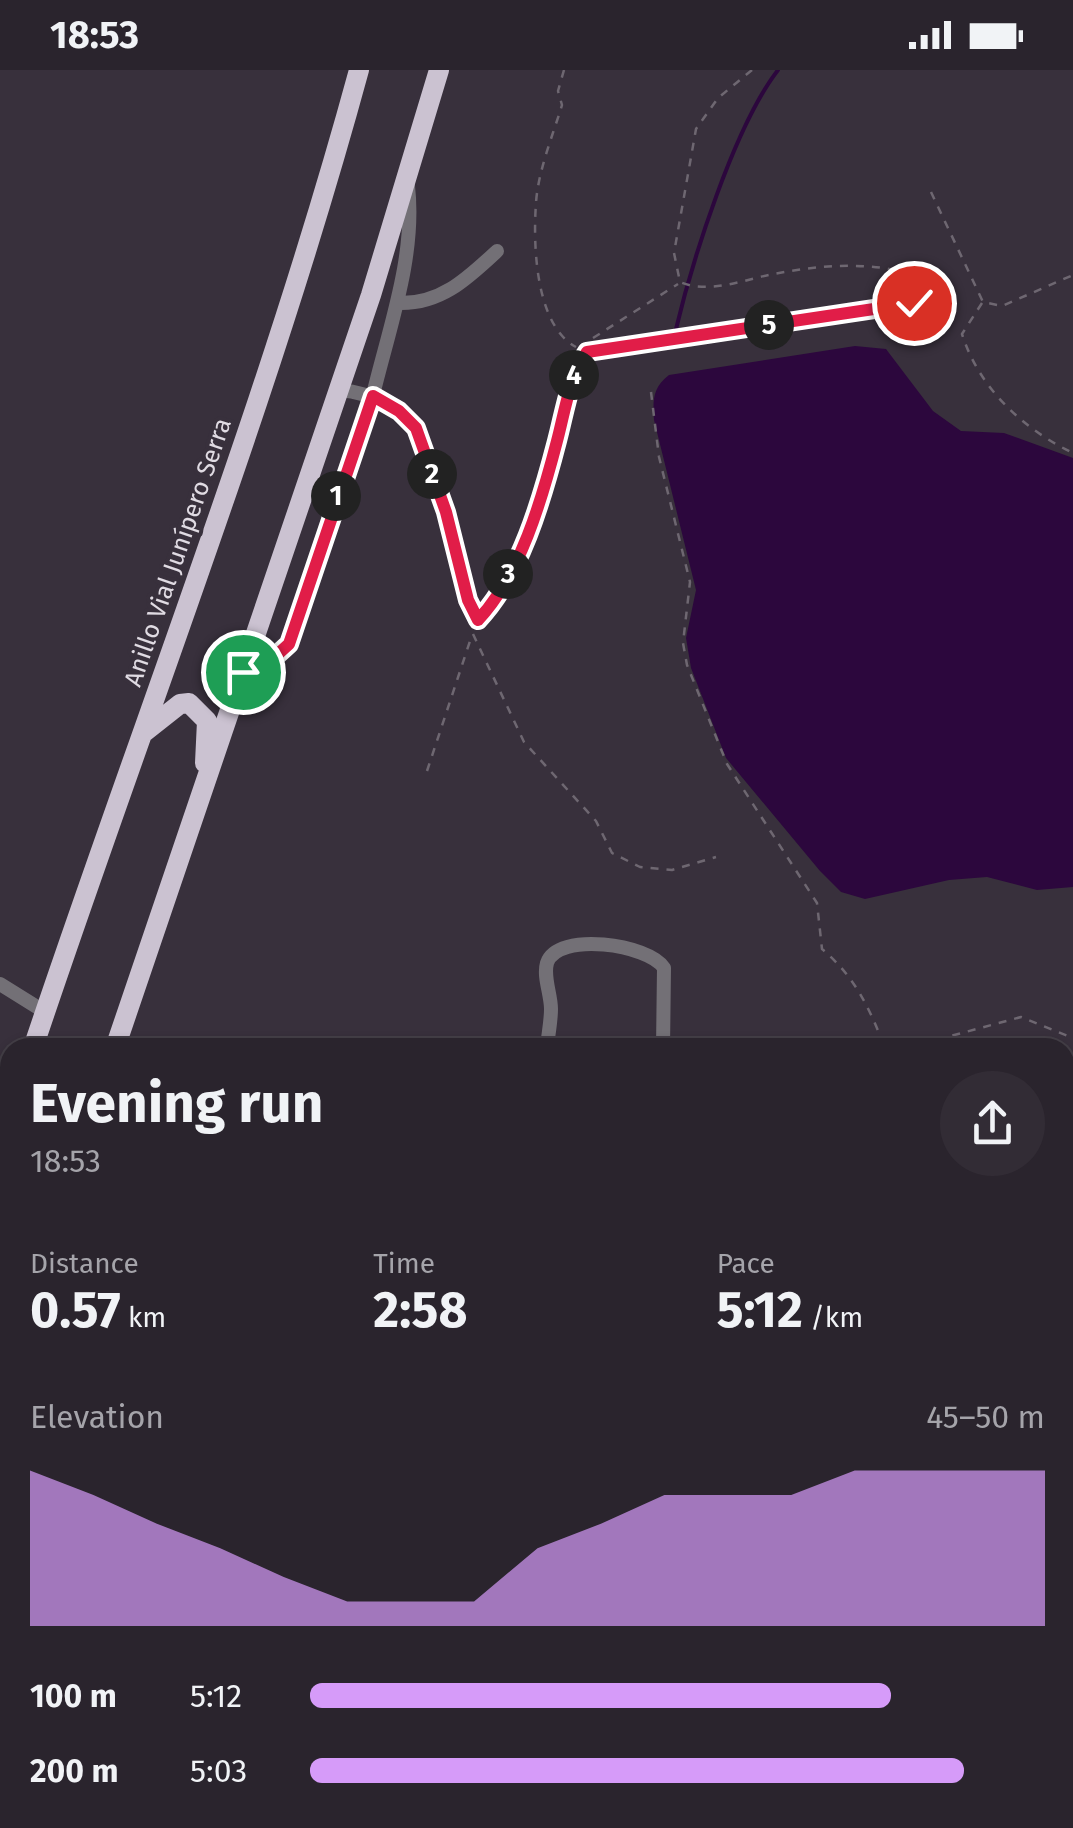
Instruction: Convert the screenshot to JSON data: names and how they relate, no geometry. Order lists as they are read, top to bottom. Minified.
{"streets":{"highway":["Anillo Vial Junípero Serra"]},"page":{"status":"18:53","pins":["5","4","2","1","3"],"heading":["Evening run","18:53"],"stats":[["Distance","0.57 km"],["Time","2:58"],["Pace","5:12 /km"]],"chart":["Elevation","45–50 m"],"list":[{"name":"100 m","note":"5:12"},{"name":"200 m","note":"5:03"}]}}
